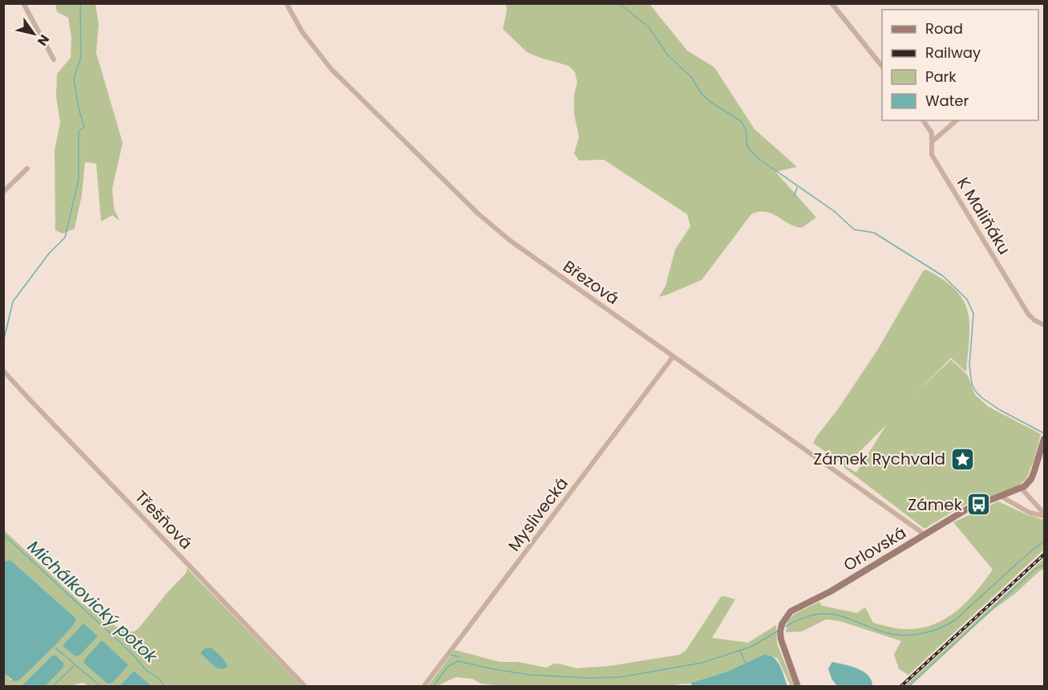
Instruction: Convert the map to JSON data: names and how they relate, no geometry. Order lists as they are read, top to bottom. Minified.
{"streets":{"main road":["Orlovská"],"street":["K Maliňáku","Březová","Myslivecká","Třešňová"]},"crossings":[["Březová","Myslivecká"],["Březová","Orlovská"]],"water":["Michálkovický potok"],"places":{"place":["Zámek Rychvald"],"bus stop":["Zámek"]},"legend":["Road","Railway","Park","Water"],"north":"bottom right"}
